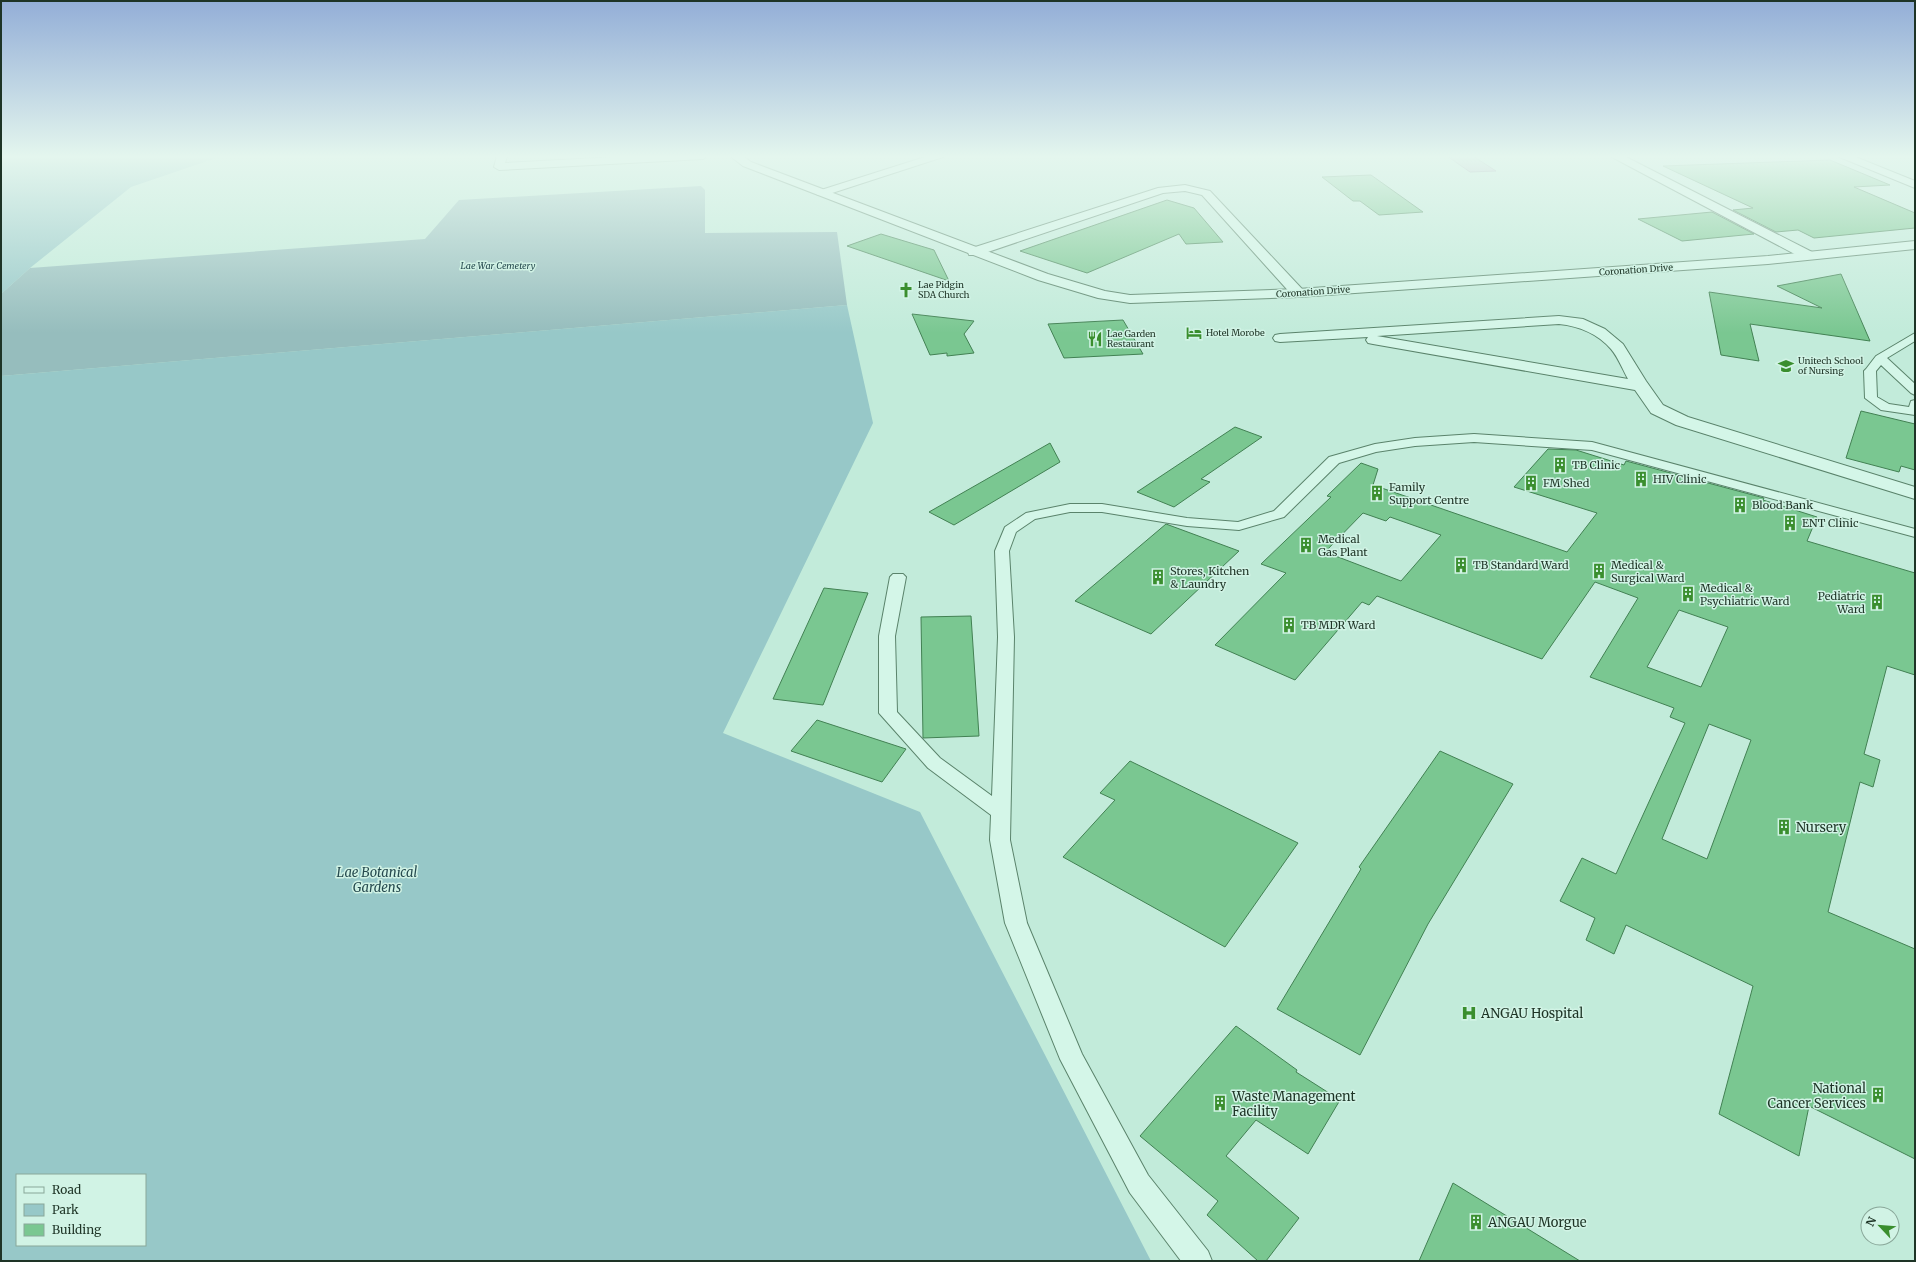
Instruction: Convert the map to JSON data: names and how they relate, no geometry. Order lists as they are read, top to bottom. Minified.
{"streets":{"street":["Coronation Drive"]},"parks":["Lae War Cemetery","Lae Botanical Gardens"],"places":{"church":["Lae Pidgin SDA Church"],"hotel":["Hotel Morobe"],"restaurant":["Lae Garden Restaurant"],"school or university":["Unitech School of Nursing"],"building":["TB Clinic","HIV Clinic","FM Shed","Family Support Centre","Blood Bank","ENT Clinic","Medical Gas Plant","TB Standard Ward","Medical & Surgical Ward","Stores, Kitchen & Laundry","Medical & Psychiatric Ward","Pediatric Ward","TB MDR Ward","Nursery","National Cancer Services","Waste Management Facility","ANGAU Morgue"],"hospital":["ANGAU Hospital"]},"legend":["Road","Park","Building"],"north":"top left"}
